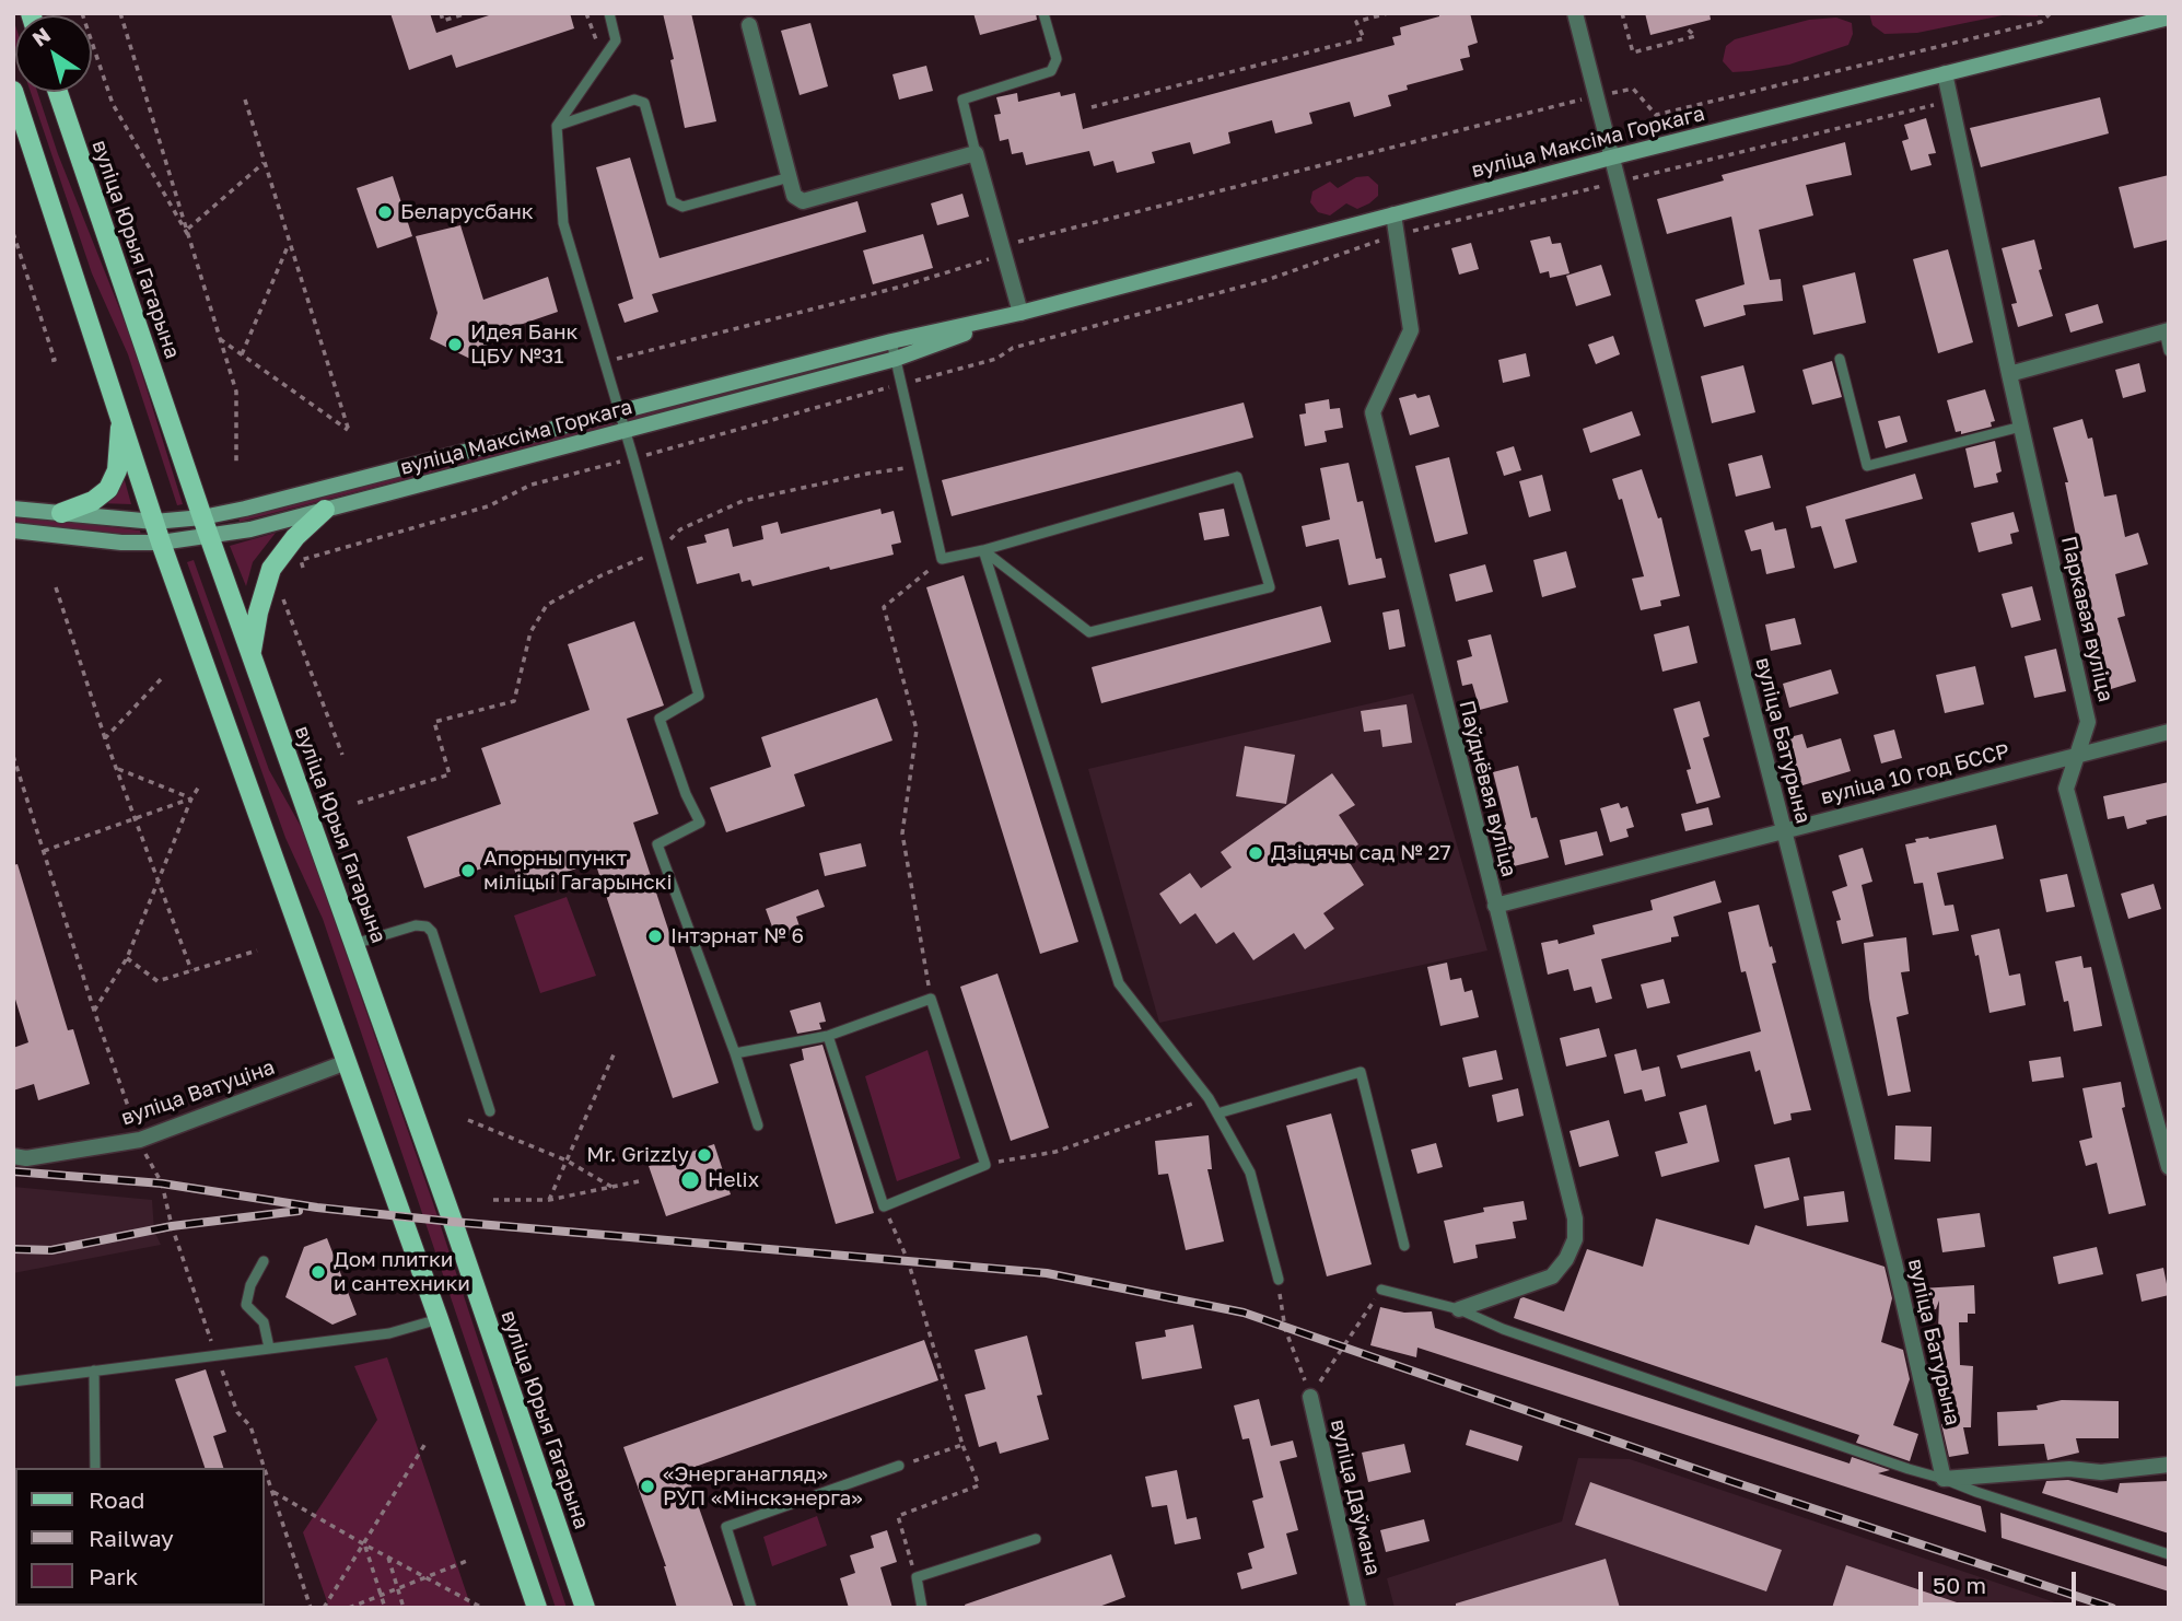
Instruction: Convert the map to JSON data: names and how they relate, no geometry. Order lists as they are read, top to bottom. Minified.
{"streets":{"main road":["вуліца Юрыя Гагарына"],"street":["вуліца Максіма Горкага","Паркавая вуліца","вуліца Батурына","вуліца 10 год БССР","Паўднёвая вуліца","вуліца Ватуціна","вуліца Даўмана"]},"crossings":[["вуліца Максіма Горкага","вуліца Юрыя Гагарына"],["вуліца Максіма Горкага","Паркавая вуліца"],["вуліца Максіма Горкага","вуліца Батурына"],["вуліца Максіма Горкага","Паўднёвая вуліца"],["Паркавая вуліца","вуліца 10 год БССР"],["вуліца Батурына","вуліца 10 год БССР"],["вуліца 10 год БССР","Паўднёвая вуліца"]],"places":["Беларусбанк","Идея Банк ЦБУ №31","Дзіцячы сад № 27","Апорны пункт міліцыі Гагарынскі","Інтэрнат № 6","Mr. Grizzly","Helix","Дом плитки и сантехники","«Энерганагляд» РУП «Мінскэнерга»"],"legend":["Road","Railway","Park"],"scale_bar":"50 m","north":"top left"}
